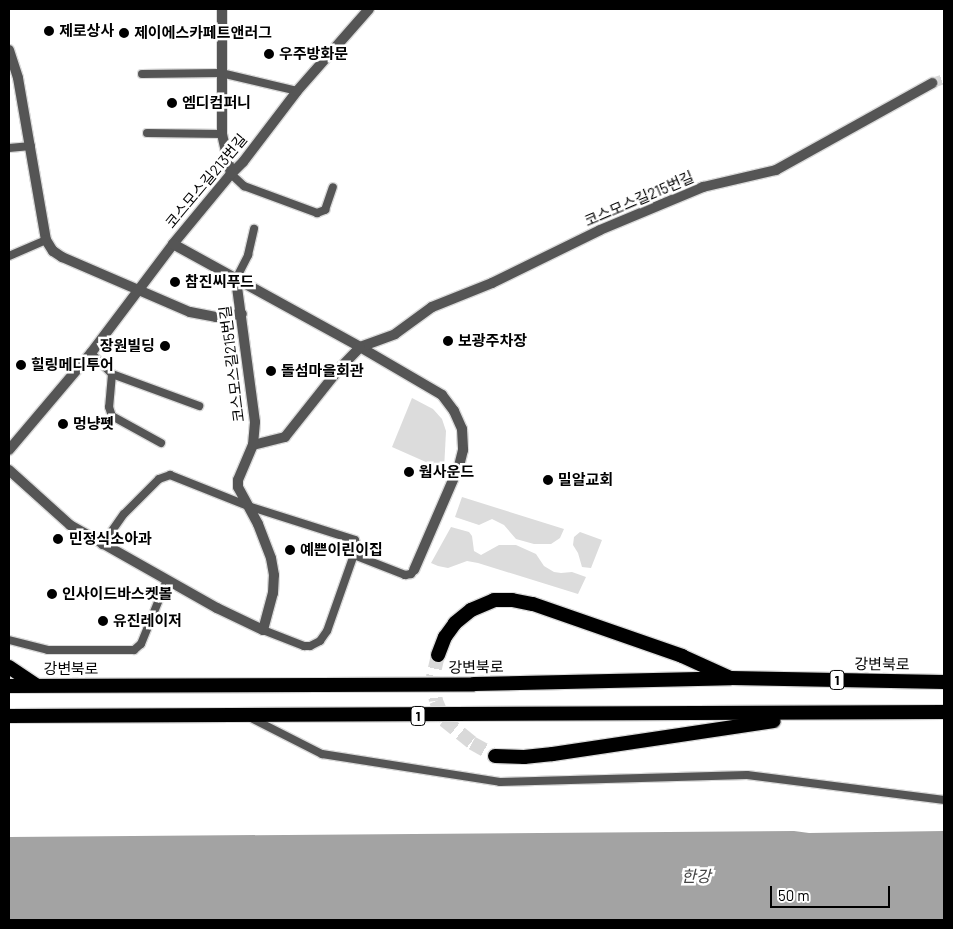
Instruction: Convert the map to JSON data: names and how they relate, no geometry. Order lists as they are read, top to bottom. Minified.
{"streets":{"highway":["강변북로","1"],"street":["코스모스길213번길","코스모스길215번길"]},"water":["한강"],"places":["제로상사","제이에스카페트앤러그","우주방화문","엠디컴퍼니","참진씨푸드","보광주차장","장원빌딩","힐링메디투어","돌섬마을회관","멍냥펫","웜사운드","밀알교회","민정식소아과","예쁜이린이집","인사이드바스켓볼","유진레이저"],"scale_bar":"50 m"}
